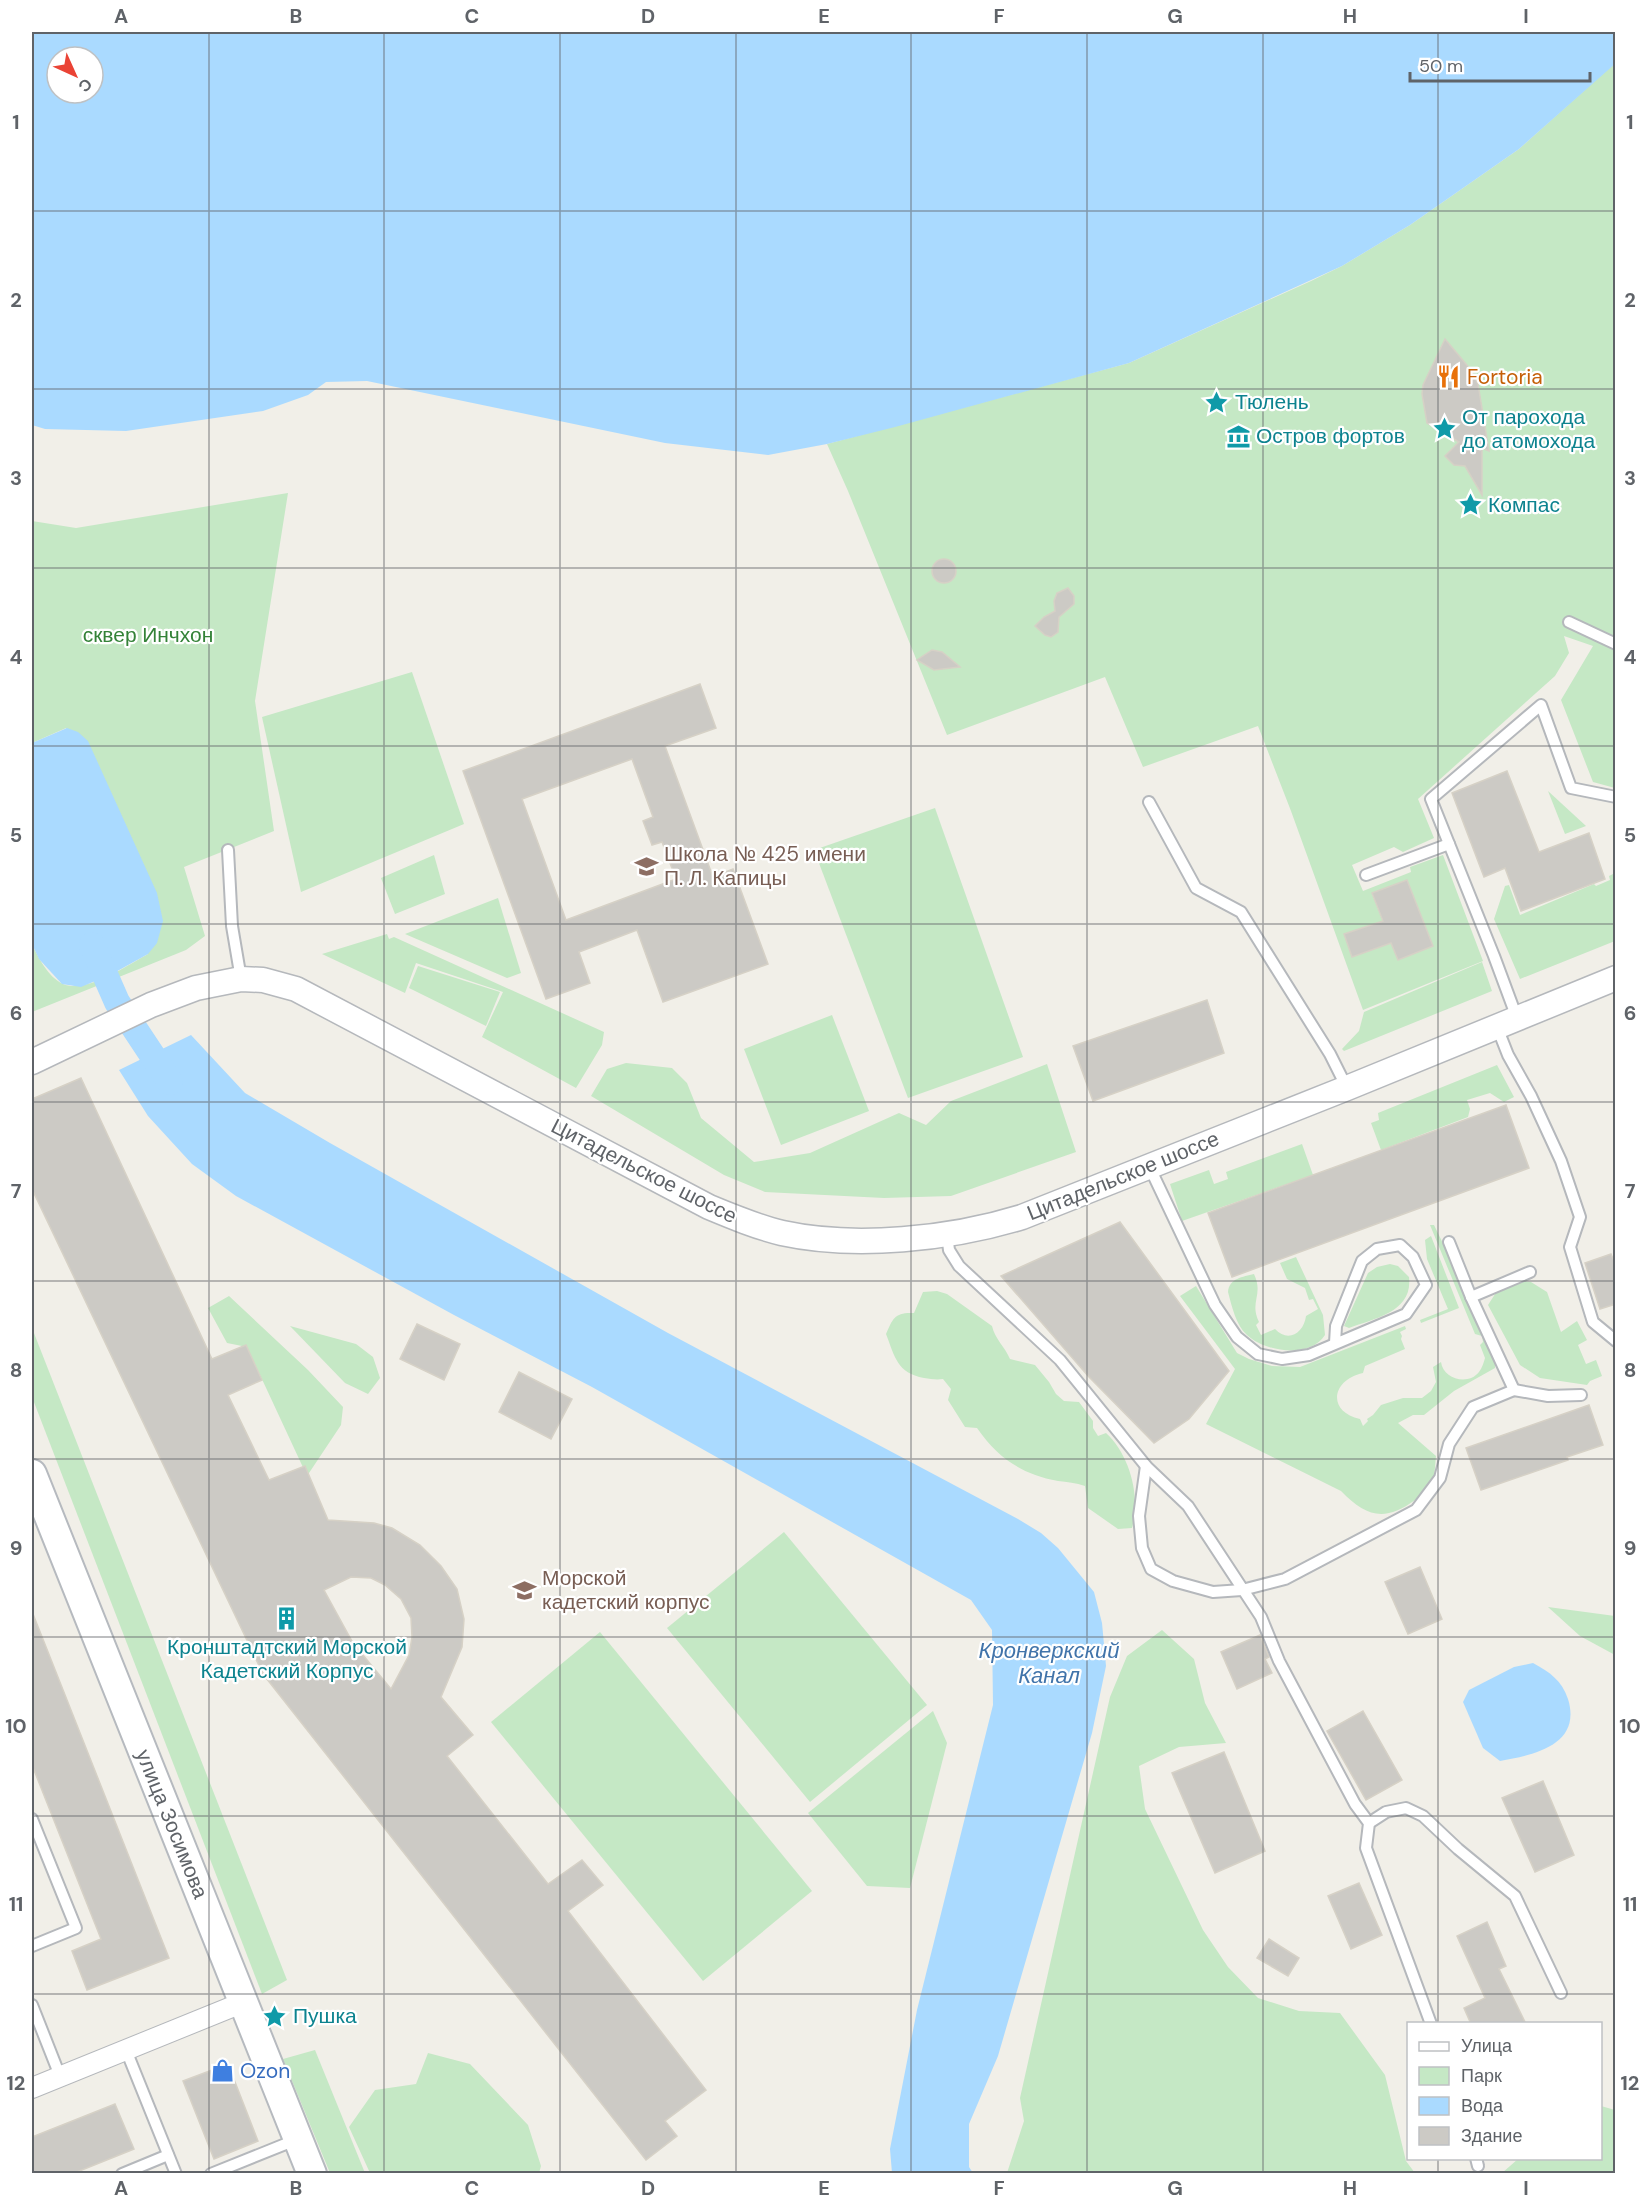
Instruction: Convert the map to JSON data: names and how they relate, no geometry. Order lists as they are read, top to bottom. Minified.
{"streets":{"main road":["улица Зосимова"],"street":["Цитадельское шоссе"]},"water":["Кронверкский Канал"],"parks":["сквер Инчхон"],"places":{"restaurant":["Fortoria"],"place":["Тюлень","От парохода до атомохода","Компас","Пушка"],"museum":["Остров фортов"],"school or university":["Школа № 425 имени П. Л. Капицы","Морской кадетский корпус"],"building":["Кронштадтский Морской Кадетский Корпус"],"shop":["Ozon"]},"legend":["Улица","Парк","Вода","Здание"],"scale_bar":"50 m","north":"bottom right","grid":{"columns":["A","B","C","D","E","F","G","H","I"],"rows":["1","2","3","4","5","6","7","8","9","10","11","12"]}}
